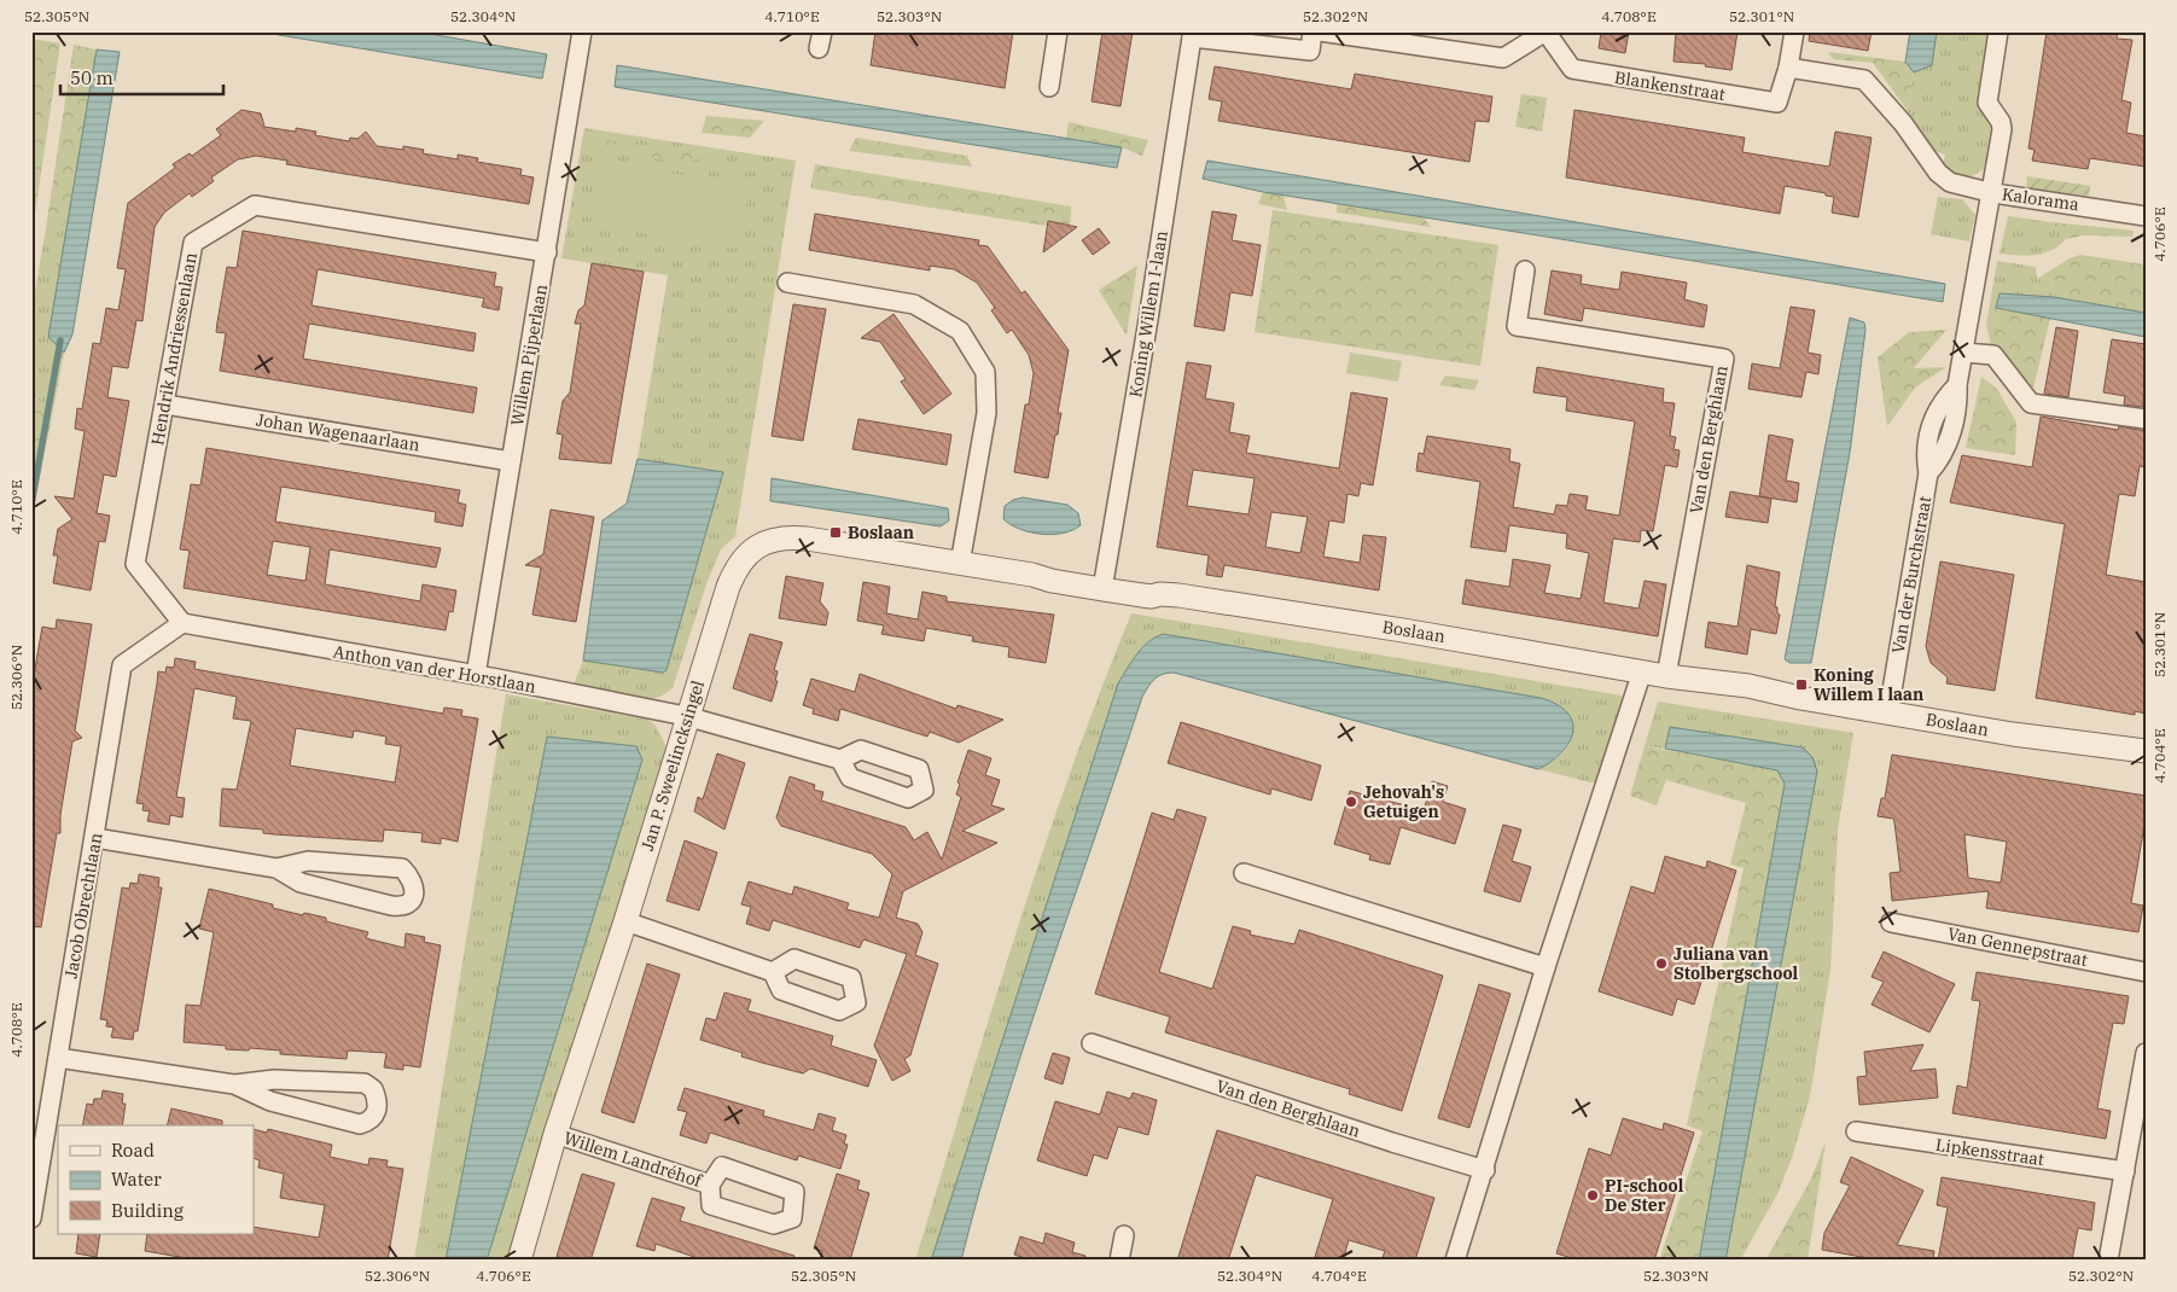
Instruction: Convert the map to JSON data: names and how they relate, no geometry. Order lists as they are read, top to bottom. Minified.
{"streets":{"street":["Blankenstraat","Kalorama","Koning Willem I-laan","Hendrik Andriessenlaan","Willem Pijperlaan","Johan Wagenaarlaan","Van den Berghlaan","Van der Burchstraat","Boslaan","Anthon van der Horstlaan","Jan P. Sweelincksingel","Jacob Obrechtlaan","Van Gennepstraat","Lipkensstraat","Willem Landréhof"]},"crossings":[["Kalorama","Van der Burchstraat"],["Koning Willem I-laan","Boslaan"],["Koning Willem I-laan","Jan P. Sweelincksingel"],["Hendrik Andriessenlaan","Willem Pijperlaan"],["Hendrik Andriessenlaan","Johan Wagenaarlaan"],["Hendrik Andriessenlaan","Anthon van der Horstlaan"],["Hendrik Andriessenlaan","Jacob Obrechtlaan"],["Willem Pijperlaan","Johan Wagenaarlaan"],["Willem Pijperlaan","Anthon van der Horstlaan"],["Van den Berghlaan","Boslaan"],["Van der Burchstraat","Boslaan"],["Boslaan","Jan P. Sweelincksingel"],["Anthon van der Horstlaan","Jan P. Sweelincksingel"],["Anthon van der Horstlaan","Jacob Obrechtlaan"],["Jan P. Sweelincksingel","Willem Landréhof"]],"places":{"transit":["Boslaan","Koning Willem I laan"],"other":["Jehovah's Getuigen","Juliana van Stolbergschool","PI-school De Ster"]},"legend":["Road","Water","Building"],"scale_bar":"50 m","coordinates":["52.305°N","52.304°N","4.710°E","52.303°N","52.302°N","4.708°E","52.301°N","4.706°E","52.306°N","4.704°E"]}
